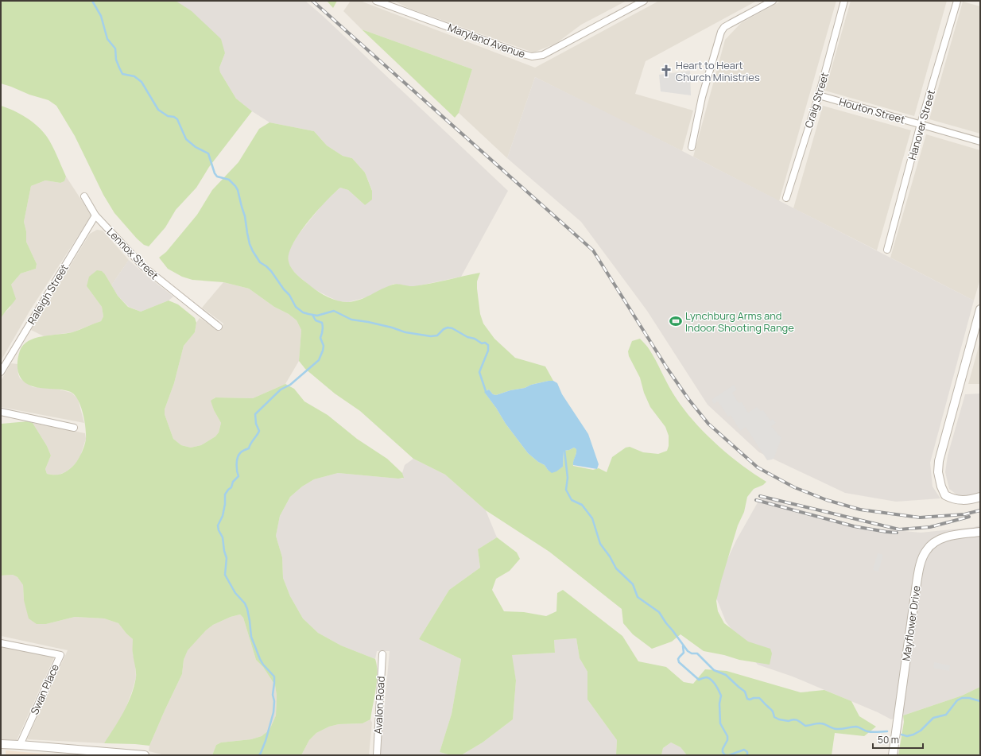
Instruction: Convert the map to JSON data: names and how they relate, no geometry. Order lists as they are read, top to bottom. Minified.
{"streets":{"street":["Maryland Avenue","Craig Street","Houton Street","Hanover Street","Lennox Street","Raleigh Street","Mayflower Drive","Swan Place","Avalon Road"]},"crossings":[["Craig Street","Houton Street"],["Houton Street","Hanover Street"],["Lennox Street","Raleigh Street"]],"places":{"church":["Heart to Heart Church Ministries"],"sports":["Lynchburg Arms and Indoor Shooting Range"]},"scale_bar":"50 m"}
